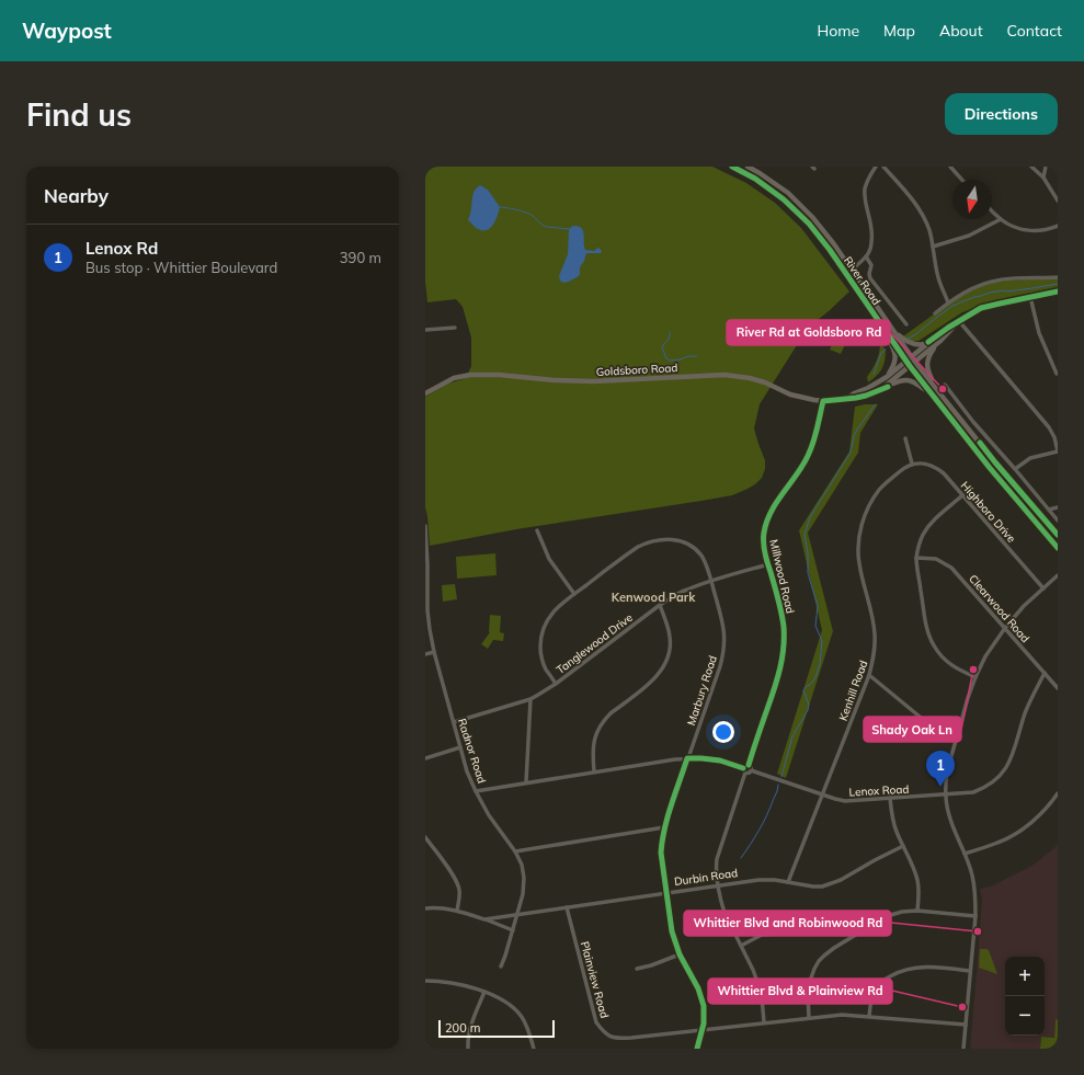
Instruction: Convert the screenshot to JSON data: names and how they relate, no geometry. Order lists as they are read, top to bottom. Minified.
{"streets":{"main road":["River Road","Goldsboro Road"],"street":["Highboro Drive","Millwood Road","Clearwood Road","Tanglewood Drive","Marbury Road","Kenhill Road","Radnor Road","Lenox Road","Durbin Road","Plainview Road"]},"crossings":[["River Road","Goldsboro Road"],["Goldsboro Road","Millwood Road"],["Highboro Drive","Kenhill Road"],["Millwood Road","Tanglewood Drive"],["Millwood Road","Lenox Road"],["Clearwood Road","Lenox Road"],["Tanglewood Drive","Marbury Road"],["Tanglewood Drive","Radnor Road"],["Marbury Road","Durbin Road"],["Marbury Road","Plainview Road"],["Kenhill Road","Lenox Road"],["Kenhill Road","Durbin Road"],["Radnor Road","Durbin Road"],["Durbin Road","Plainview Road"]],"districts":["Kenwood Park"],"places":["River Rd at Goldsboro Rd","Shady Oak Ln","Whittier Blvd and Robinwood Rd","Whittier Blvd & Plainview Rd"],"scale_bar":"200 m","north":"bottom","page":{"header":"Waypost","nav":["Home","Map","About","Contact"],"buttons":"Directions","title":"Find us","heading":"Nearby","list":[{"mark":"1","name":"Lenox Rd","note":"Bus stop · Whittier Boulevard","value":"390 m"}],"pins":"1","map_buttons":["+","−"],"scale":"200 m"}}
